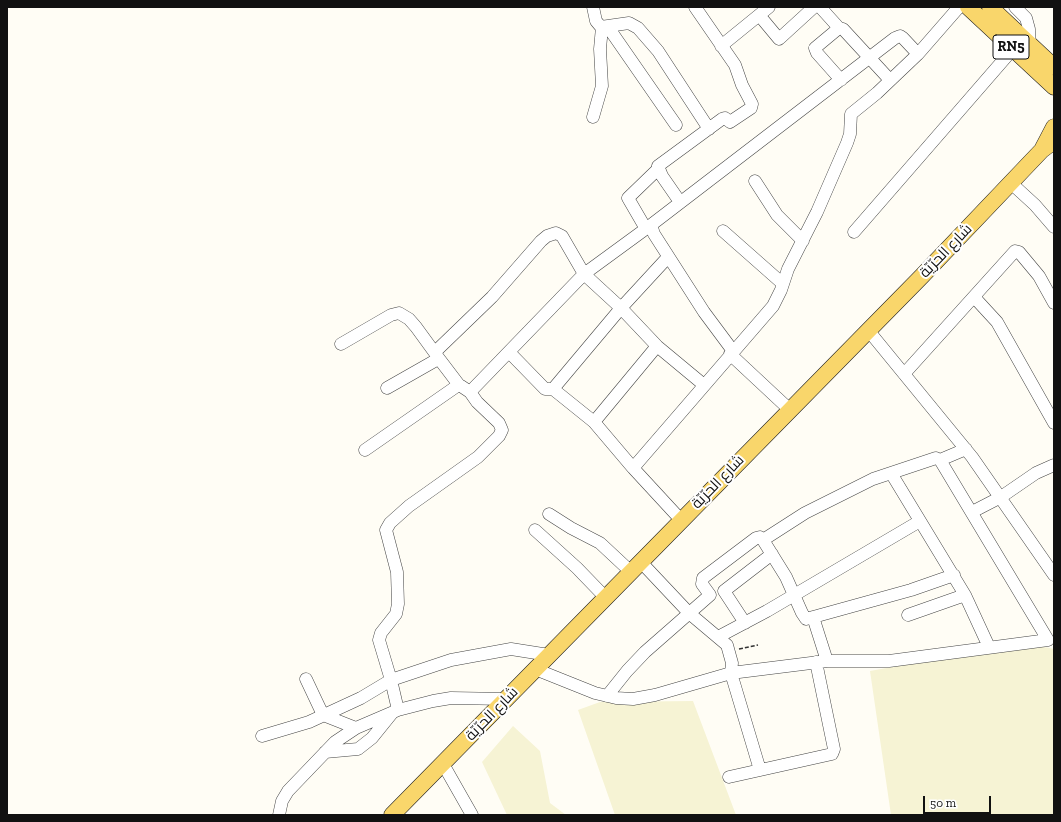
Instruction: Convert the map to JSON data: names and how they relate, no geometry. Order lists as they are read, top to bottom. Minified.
{"streets":{"main road":["RN5","شارع الحرّيّة"]},"scale_bar":"50 m"}
